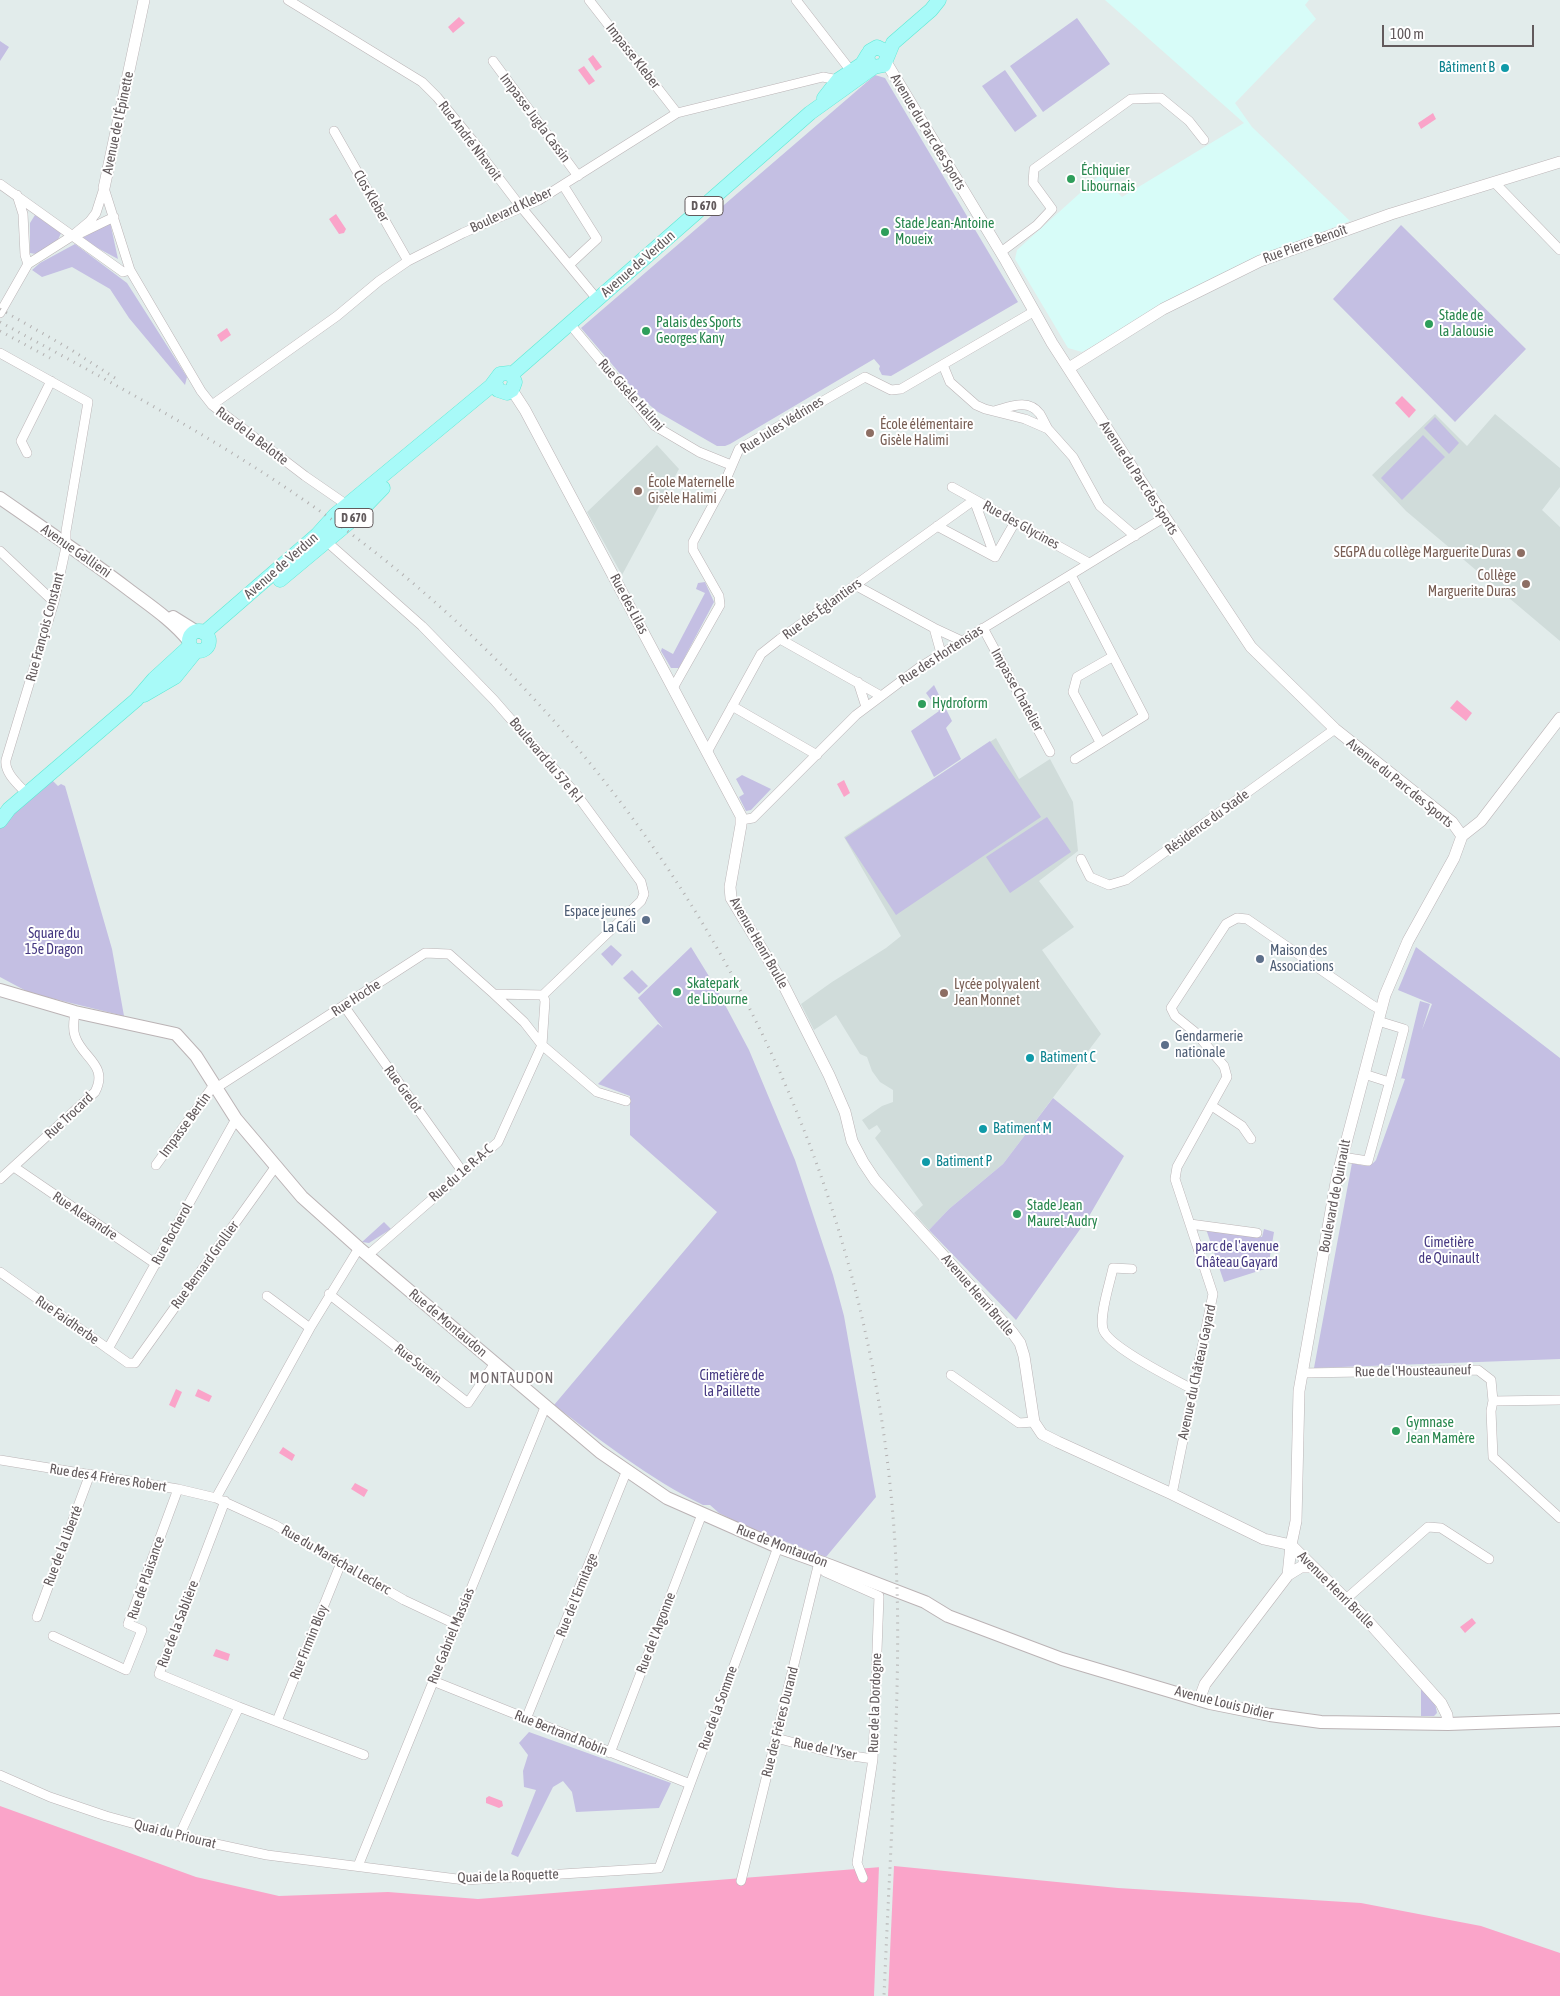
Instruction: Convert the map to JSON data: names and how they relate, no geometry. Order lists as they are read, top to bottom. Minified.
{"streets":{"main road":["D 670","Avenue de Verdun","Avenue Gallieni","Rue de Montaudon","Avenue Louis Didier"],"street":["Impasse Kleber","Impasse Jugla Cassin","Avenue de l'Épinette","Avenue du Parc des Sports","Rue André Nhevoit","Clos Kleber","Boulevard Kleber","Rue Pierre Benoît","Rue Gisèle Halimi","Rue Jules Védrines","Rue de la Belotte","Rue des Glycines","Rue des Lilas","Rue des Églantiers","Rue François Constant","Rue des Hortensias","Impasse Chatelier","Boulevard du 57e R-I","Résidence du Stade","Avenue Henri Brulle","Rue Hoche","Rue Grelot","Rue Trocard","Impasse Bertin","Rue du 1e R-A-C","Boulevard de Quinault","Rue Alexandre","Rue Rocherol","Rue Bernard Grollier","Rue Faidherbe","Rue Surein","Rue de l'Housteauneuf","Avenue du Château Gayard","Rue des 4 Frères Robert","Rue de la Liberté","Rue du Maréchal Leclerc","Rue de Plaisance","Rue de l'Ermitage","Rue de la Sablière","Rue de l'Argonne","Rue Gabriel Massias","Rue Firmin Bloy","Rue de la Dordogne","Rue de la Somme","Rue des Frères Durand","Rue Bertrand Robin","Rue de l'Yser","Quai du Priourat","Quai de la Roquette"]},"crossings":[["Impasse Kleber","Boulevard Kleber"],["Impasse Jugla Cassin","Boulevard Kleber"],["Avenue de l'Épinette","Rue de la Belotte"],["Avenue du Parc des Sports","D 670"],["Avenue du Parc des Sports","Rue Pierre Benoît"],["Avenue du Parc des Sports","Avenue de Verdun"],["Avenue du Parc des Sports","Rue Jules Védrines"],["Avenue du Parc des Sports","Rue des Hortensias"],["Avenue du Parc des Sports","Résidence du Stade"],["Avenue du Parc des Sports","Boulevard de Quinault"],["Rue André Nhevoit","Boulevard Kleber"],["Rue André Nhevoit","Avenue de Verdun"],["Clos Kleber","Boulevard Kleber"],["D 670","Avenue de Verdun"],["D 670","Rue François Constant"],["Boulevard Kleber","Avenue de Verdun"],["Boulevard Kleber","Rue de la Belotte"],["Avenue de Verdun","Rue Gisèle Halimi"],["Avenue de Verdun","Rue de la Belotte"],["Avenue de Verdun","Avenue Gallieni"],["Avenue de Verdun","Rue des Lilas"],["Avenue de Verdun","Rue François Constant"],["Avenue de Verdun","Boulevard du 57e R-I"],["Rue Gisèle Halimi","Rue Jules Védrines"],["Rue Jules Védrines","Rue des Lilas"],["Rue des Glycines","Rue des Églantiers"],["Rue des Glycines","Rue des Hortensias"],["Avenue Gallieni","Rue François Constant"],["Rue des Lilas","Rue des Églantiers"],["Rue des Lilas","Rue des Hortensias"],["Rue des Lilas","Avenue Henri Brulle"],["Rue des Hortensias","Impasse Chatelier"],["Rue des Hortensias","Avenue Henri Brulle"],["Avenue Henri Brulle","Boulevard de Quinault"],["Avenue Henri Brulle","Avenue du Château Gayard"],["Avenue Henri Brulle","Avenue Louis Didier"],["Rue Hoche","Rue Grelot"],["Rue Hoche","Impasse Bertin"],["Rue Hoche","Rue du 1e R-A-C"],["Rue Hoche","Rue de Montaudon"],["Rue Grelot","Rue du 1e R-A-C"],["Rue Trocard","Rue Alexandre"],["Rue Trocard","Rue de Montaudon"],["Impasse Bertin","Rue de Montaudon"],["Rue du 1e R-A-C","Rue de Montaudon"],["Rue du 1e R-A-C","Rue de la Sablière"],["Boulevard de Quinault","Rue de l'Housteauneuf"],["Boulevard de Quinault","Avenue du Château Gayard"],["Rue Alexandre","Rue Rocherol"],["Rue Rocherol","Rue Faidherbe"],["Rue Rocherol","Rue de Montaudon"],["Rue Bernard Grollier","Rue Faidherbe"],["Rue Bernard Grollier","Rue de Montaudon"],["Rue de Montaudon","Rue Surein"],["Rue de Montaudon","Rue de l'Ermitage"],["Rue de Montaudon","Rue de la Sablière"],["Rue de Montaudon","Rue de l'Argonne"],["Rue de Montaudon","Rue Gabriel Massias"],["Rue de Montaudon","Rue de la Dordogne"],["Rue de Montaudon","Avenue Louis Didier"],["Rue de Montaudon","Rue de la Somme"],["Rue de Montaudon","Rue des Frères Durand"],["Rue Surein","Rue de la Sablière"],["Rue des 4 Frères Robert","Rue de la Liberté"],["Rue des 4 Frères Robert","Rue du Maréchal Leclerc"],["Rue des 4 Frères Robert","Rue de Plaisance"],["Rue des 4 Frères Robert","Rue de la Sablière"],["Rue du Maréchal Leclerc","Rue de la Sablière"],["Rue du Maréchal Leclerc","Rue Gabriel Massias"],["Rue du Maréchal Leclerc","Rue Firmin Bloy"],["Rue de l'Ermitage","Rue Bertrand Robin"],["Rue de l'Argonne","Rue Bertrand Robin"],["Rue Gabriel Massias","Rue Bertrand Robin"],["Rue Gabriel Massias","Quai du Priourat"],["Rue Gabriel Massias","Quai de la Roquette"],["Rue de la Dordogne","Rue de l'Yser"],["Rue de la Somme","Rue Bertrand Robin"],["Rue de la Somme","Quai de la Roquette"],["Rue des Frères Durand","Rue de l'Yser"],["Quai du Priourat","Quai de la Roquette"]],"districts":["MONTAUDON"],"parks":["Square du 15e Dragon","Cimetière de Quinault","parc de l'avenue Château Gayard","Cimetière de la Paillette"],"places":["Bâtiment B","Échiquier Libournais","Stade Jean-Antoine Moueix","Stade de la Jalousie","Palais des Sports Georges Kany","École élémentaire Gisèle Halimi","École Maternelle Gisèle Halimi","SEGPA du collège Marguerite Duras","Collège Marguerite Duras","Hydroform","Espace jeunes La Cali","Maison des Associations","Skatepark de Libourne","Lycée polyvalent Jean Monnet","Gendarmerie nationale","Batiment C","Batiment M","Batiment P","Stade Jean Maurel-Audry","Gymnase Jean Mamère"],"scale_bar":"100 m"}
